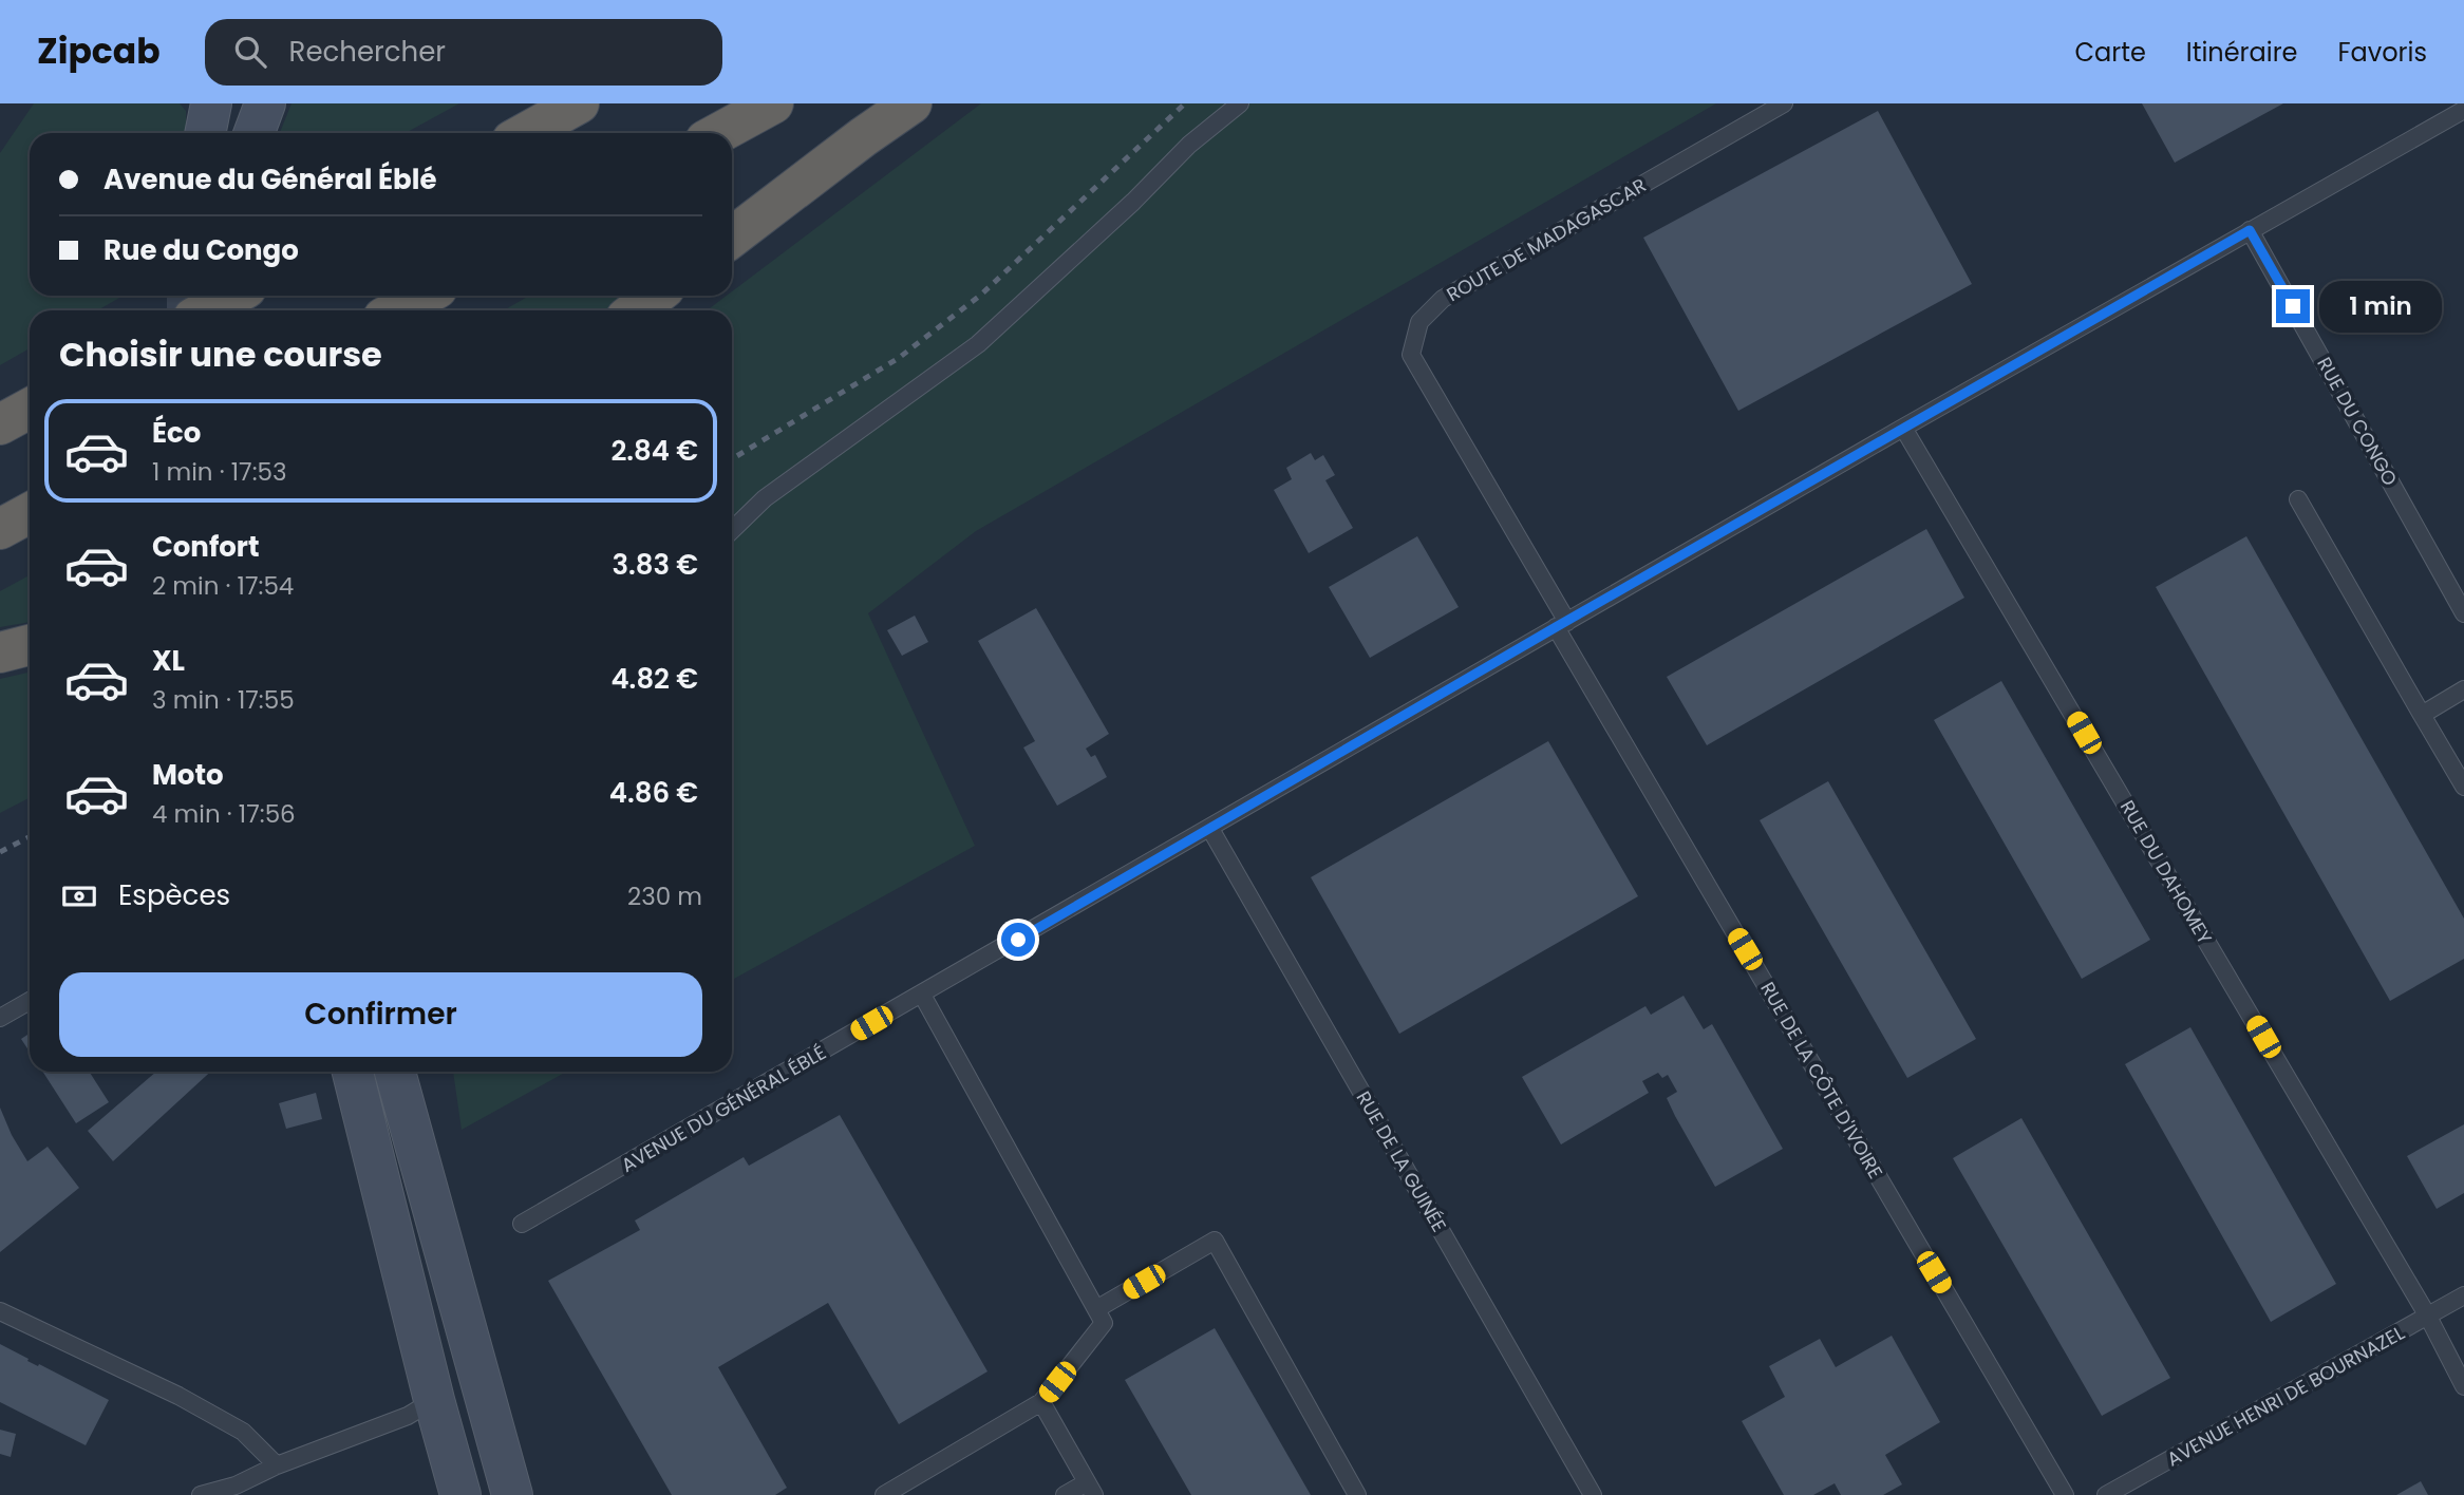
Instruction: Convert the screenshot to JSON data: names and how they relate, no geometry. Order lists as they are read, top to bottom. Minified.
{"streets":{"lane":["ROUTE DE MADAGASCAR","RUE DU CONGO","RUE DU DAHOMEY","RUE DE LA CÔTE D'IVOIRE","AVENUE DU GÉNÉRAL ÉBLÉ","RUE DE LA GUINÉE","AVENUE HENRI DE BOURNAZEL"]},"crossings":[["ROUTE DE MADAGASCAR","RUE DE LA CÔTE D'IVOIRE"],["ROUTE DE MADAGASCAR","AVENUE DU GÉNÉRAL ÉBLÉ"],["RUE DU CONGO","AVENUE DU GÉNÉRAL ÉBLÉ"],["RUE DU DAHOMEY","AVENUE DU GÉNÉRAL ÉBLÉ"],["RUE DU DAHOMEY","AVENUE HENRI DE BOURNAZEL"],["RUE DE LA CÔTE D'IVOIRE","AVENUE DU GÉNÉRAL ÉBLÉ"],["AVENUE DU GÉNÉRAL ÉBLÉ","RUE DE LA GUINÉE"]],"page":{"header":"Zipcab","search":"Rechercher","nav":["Carte","Itinéraire","Favoris"],"banner":["Avenue du Général Éblé","Rue du Congo"],"bubble":"1 min","heading":"Choisir une course","list":[{"name":"Éco","note":"1 min · 17:53","value":"2.84 €"},{"name":"Confort","note":"2 min · 17:54","value":"3.83 €"},{"name":"XL","note":"3 min · 17:55","value":"4.82 €"},{"name":"Moto","note":"4 min · 17:56","value":"4.86 €"}],"pay":["Espèces","230 m"],"buttons":"Confirmer"}}
